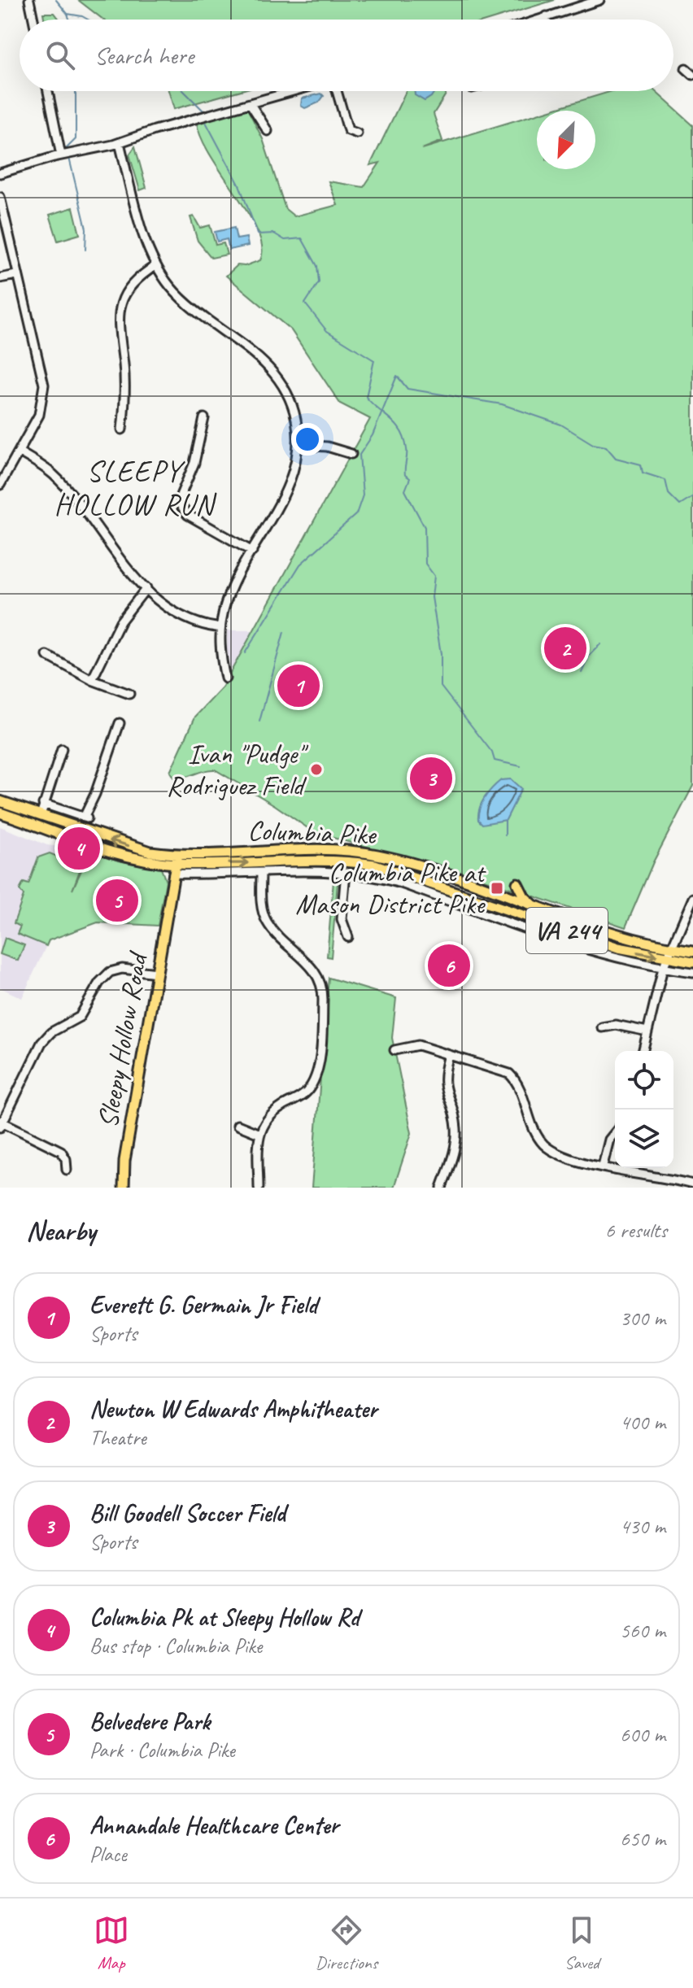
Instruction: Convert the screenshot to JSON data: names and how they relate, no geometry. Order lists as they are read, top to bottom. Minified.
{"streets":{"main road":["Columbia Pike","VA 244","Sleepy Hollow Road"]},"crossings":[["Columbia Pike","Sleepy Hollow Road"]],"districts":["SLEEPY HOLLOW RUN"],"places":{"other":["Ivan \"Pudge\" Rodriguez Field"],"transit":["Columbia Pike at Mason District Pike"]},"north":"bottom left","page":{"search":"Search here","pins":["2","1","3","4","5","6"],"heading":["Nearby","6 results"],"list":[{"mark":"1","name":"Everett G. Germain Jr Field","note":"Sports","value":"300 m"},{"mark":"2","name":"Newton W Edwards Amphitheater","note":"Theatre","value":"400 m"},{"mark":"3","name":"Bill Goodell Soccer Field","note":"Sports","value":"430 m"},{"mark":"4","name":"Columbia Pk at Sleepy Hollow Rd","note":"Bus stop · Columbia Pike","value":"560 m"},{"mark":"5","name":"Belvedere Park","note":"Park · Columbia Pike","value":"600 m"},{"mark":"6","name":"Annandale Healthcare Center","note":"Place","value":"650 m"}],"nav":["Map","Directions","Saved"]}}
